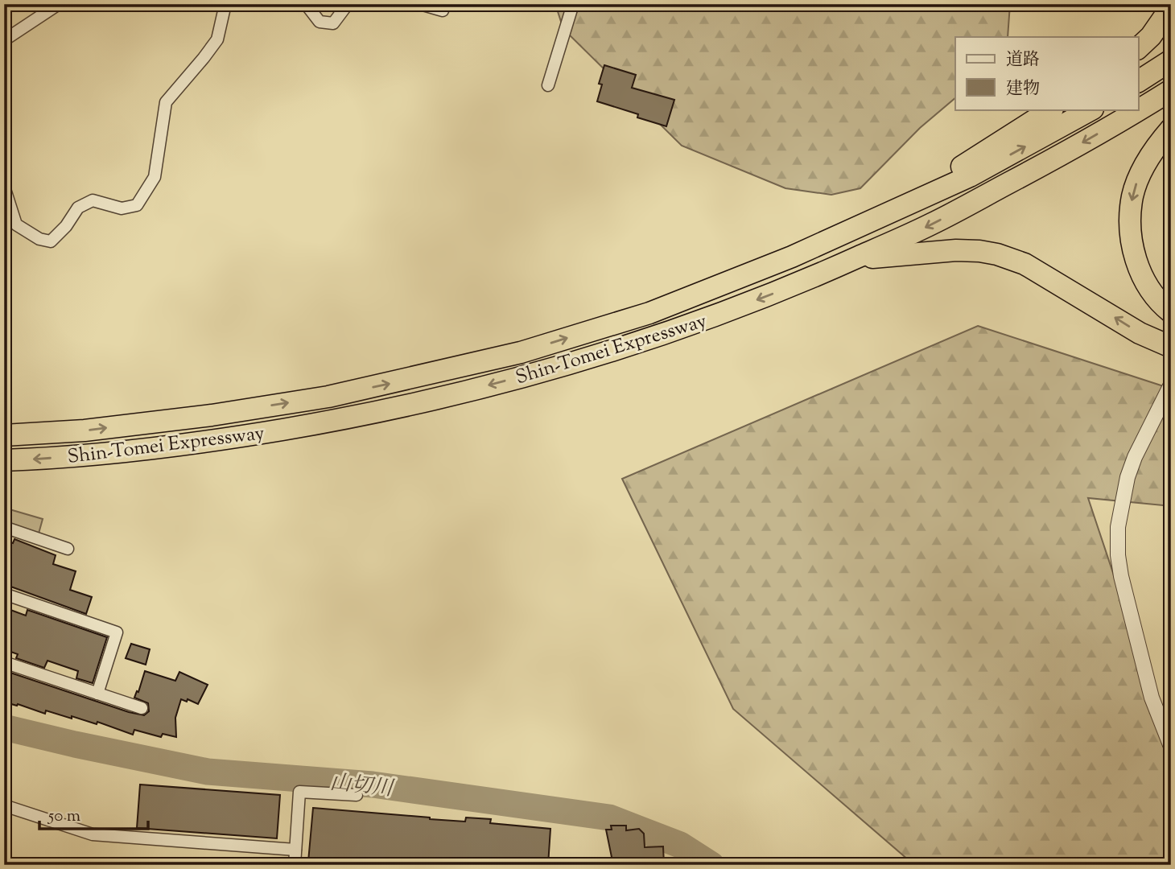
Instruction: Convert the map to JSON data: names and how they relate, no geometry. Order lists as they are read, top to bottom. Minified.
{"streets":{"highway":["Shin-Tomei Expressway"]},"water":["山切川"],"legend":["道路","建物"],"scale_bar":"50 m"}
